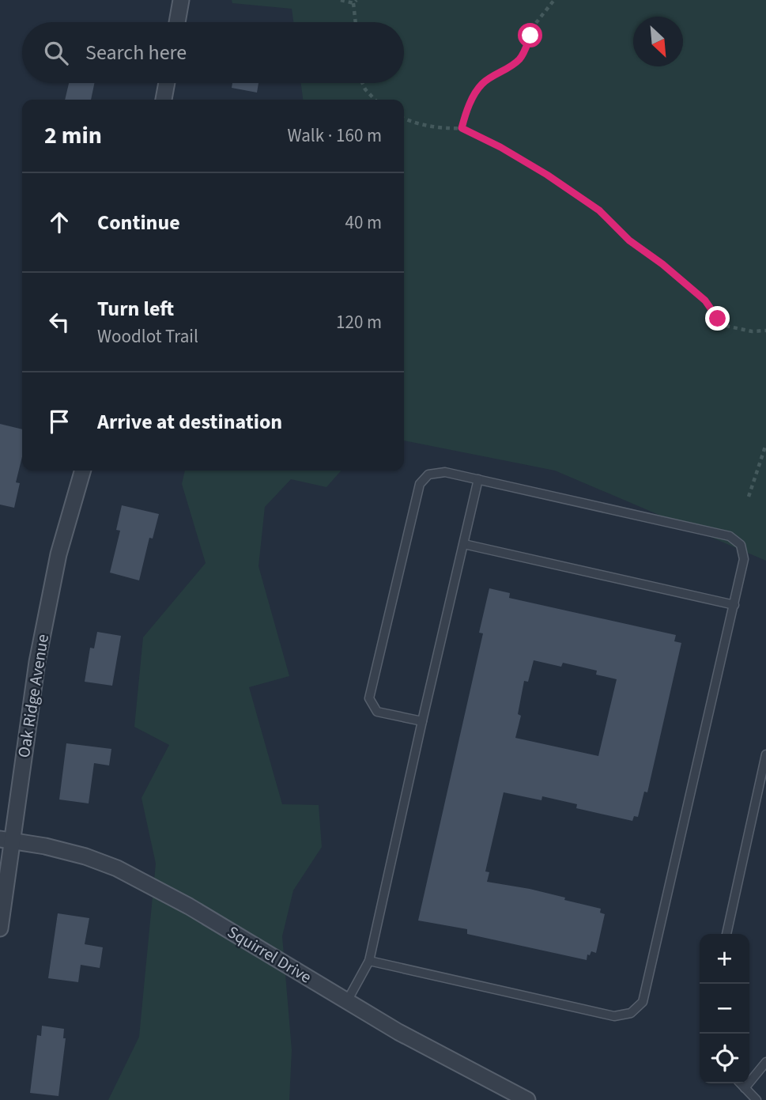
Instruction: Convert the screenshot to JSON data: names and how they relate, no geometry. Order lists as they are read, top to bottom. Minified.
{"streets":{"street":["Oak Ridge Avenue","Squirrel Drive"]},"crossings":[["Oak Ridge Avenue","Squirrel Drive"]],"north":"bottom right","page":{"search":"Search here","heading":["2 min","Walk · 160 m"],"list":[["Continue","40 m"],["Turn left","Woodlot Trail","120 m"],"Arrive at destination"],"map_buttons":["+","−"]}}
